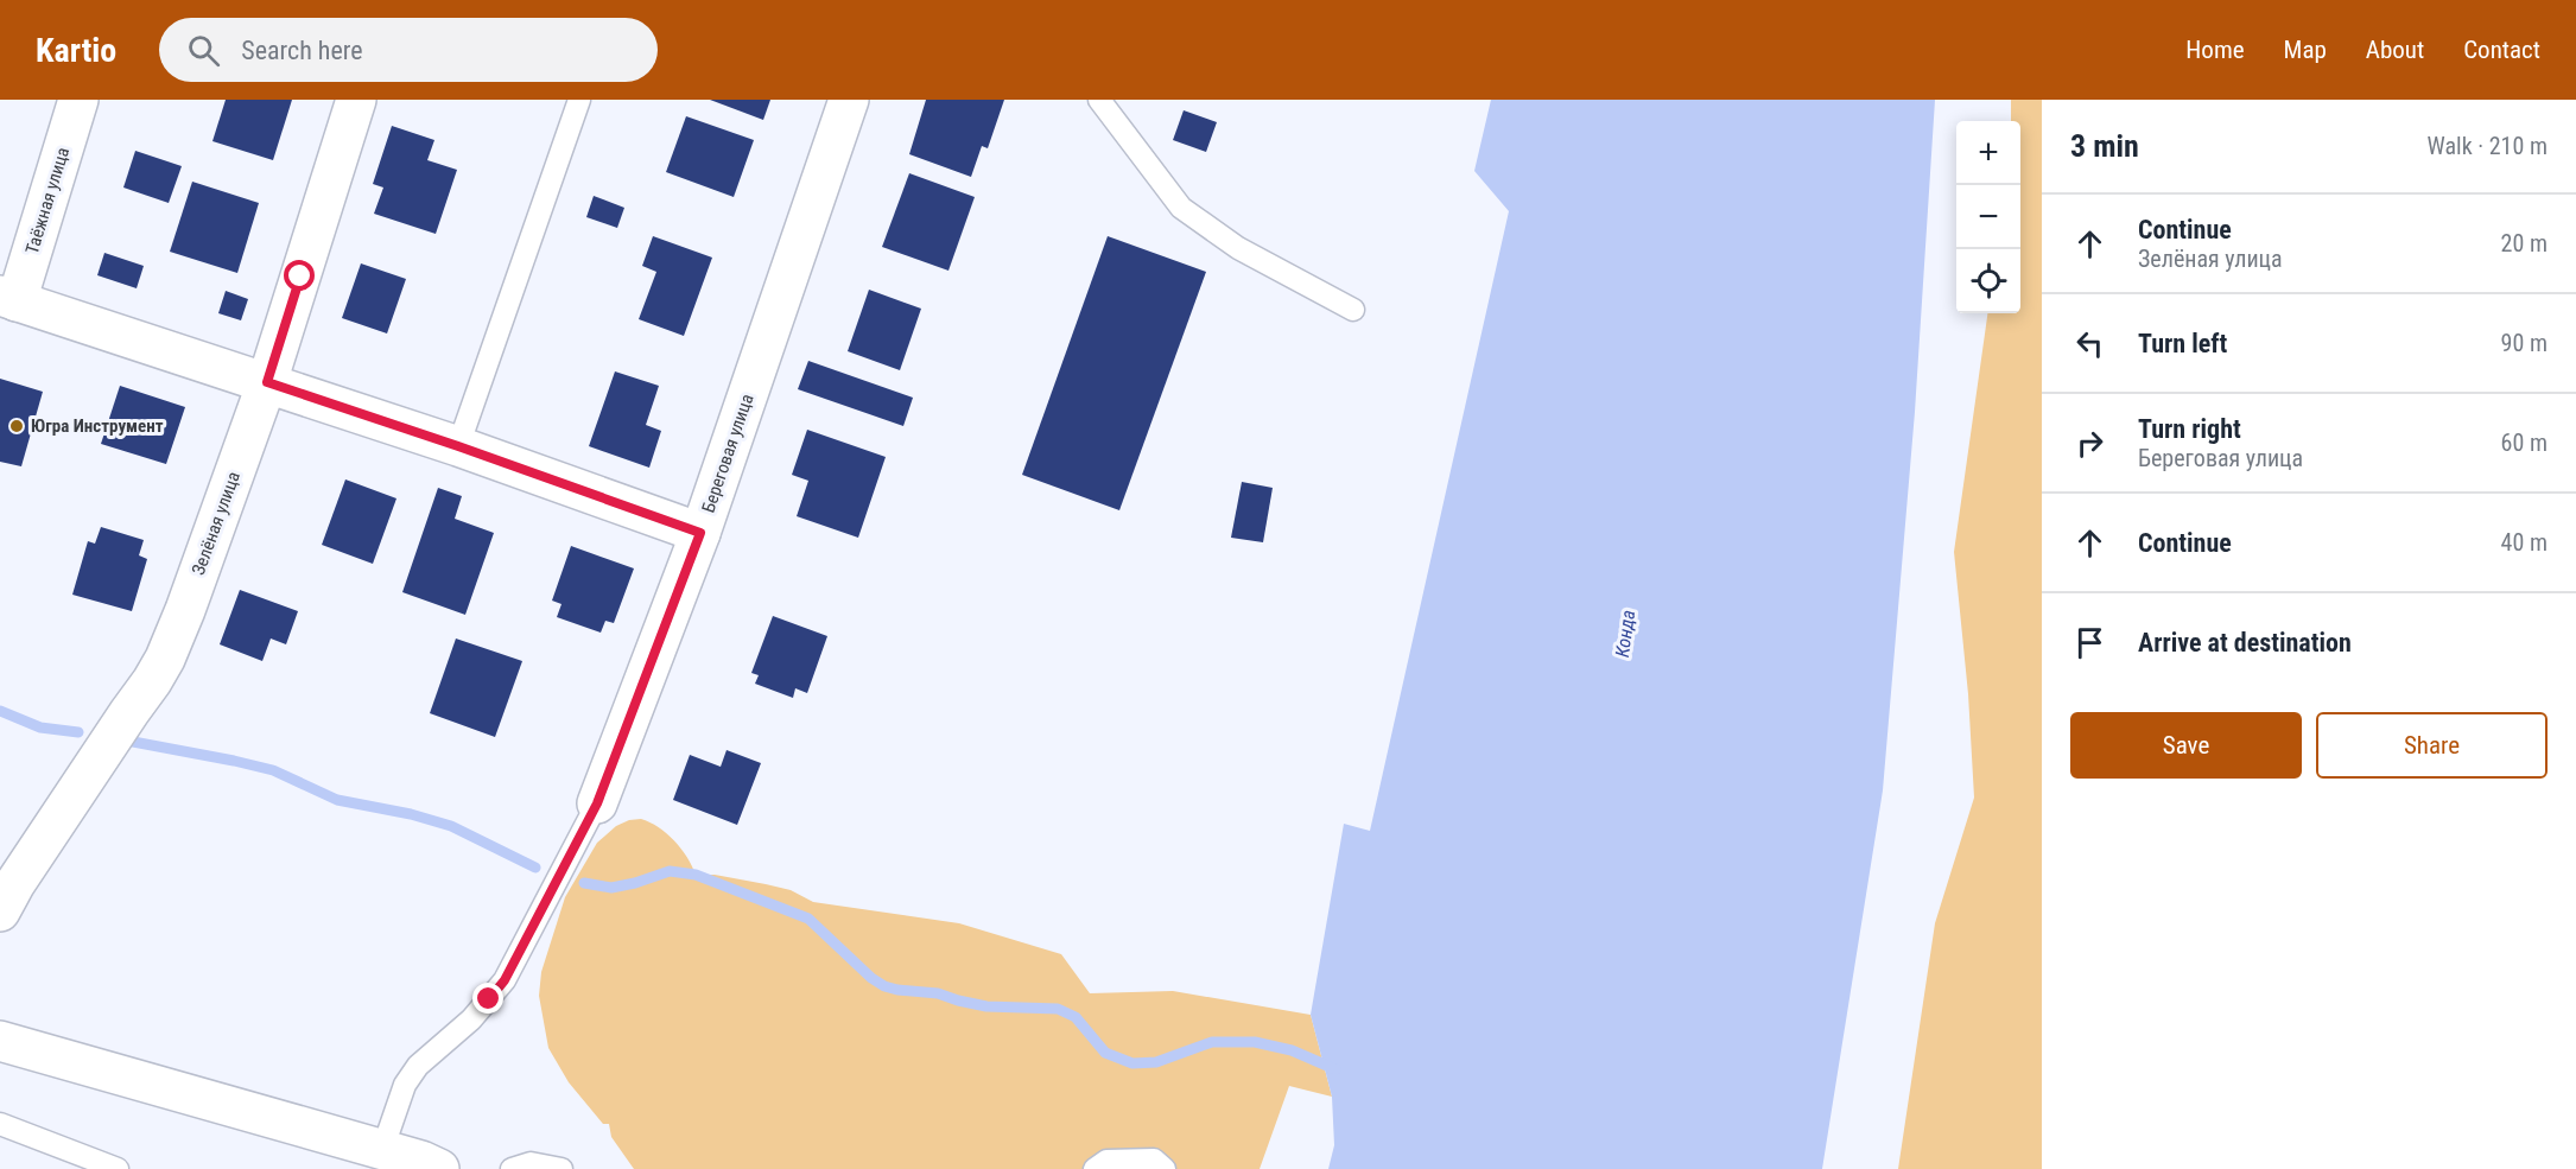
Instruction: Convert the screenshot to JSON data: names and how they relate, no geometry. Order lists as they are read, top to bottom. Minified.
{"streets":{"street":["Таёжная улица","Береговая улица","Зелёная улица"]},"water":["Конда"],"places":["Югра Инструмент"],"page":{"header":"Kartio","search":"Search here","nav":["Home","Map","About","Contact"],"heading":["3 min","Walk · 210 m"],"map_buttons":["+","−"],"list":[["Continue","Зелёная улица","20 m"],["Turn left","90 m"],["Turn right","Береговая улица","60 m"],["Continue","40 m"],"Arrive at destination"],"buttons":["Save","Share"]}}
